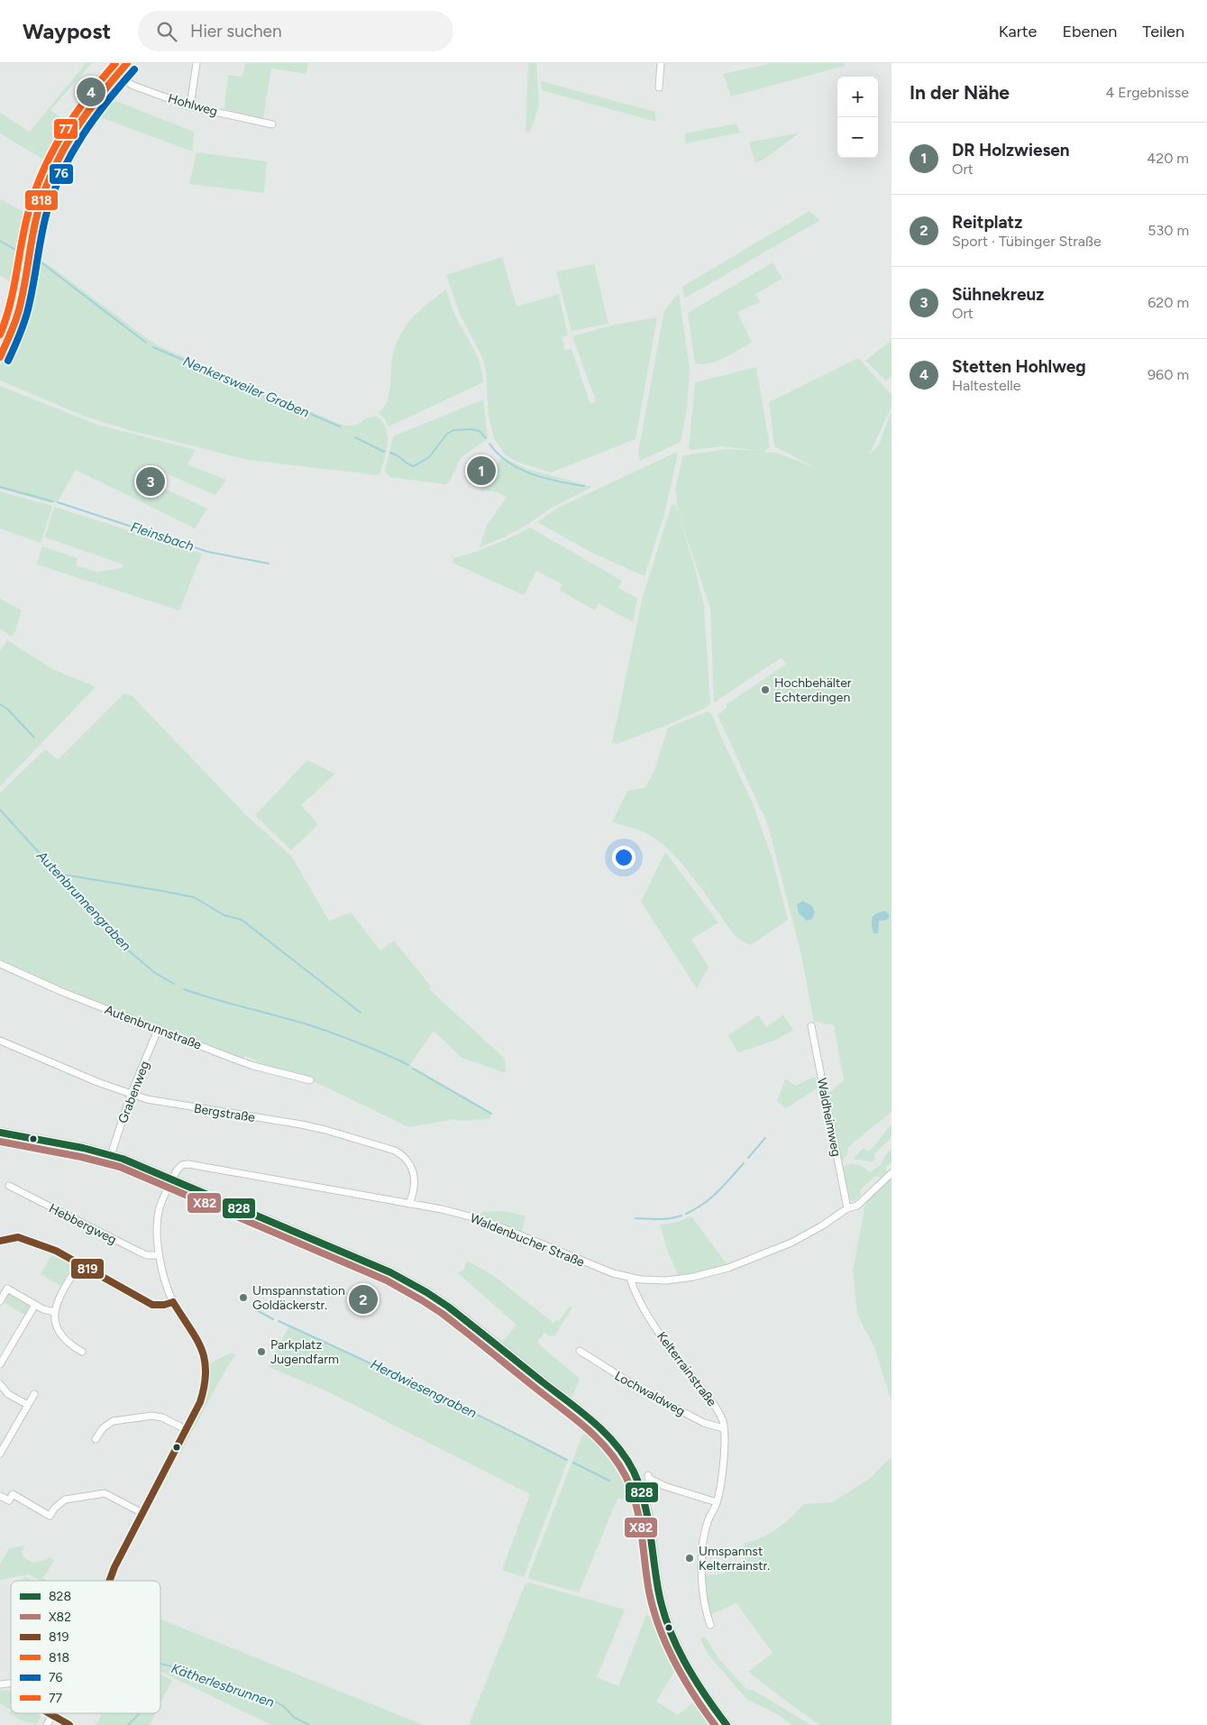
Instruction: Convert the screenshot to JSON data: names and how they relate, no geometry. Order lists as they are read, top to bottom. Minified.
{"streets":{"street":["Hohlweg","Autenbrunnstraße","Grabenweg","Bergstraße","Waldheimweg","Hebbergweg","Waldenbucher Straße","Kelterrainstraße","Lochwaldweg"]},"crossings":[["Autenbrunnstraße","Grabenweg"],["Grabenweg","Bergstraße"],["Bergstraße","Waldenbucher Straße"],["Waldheimweg","Waldenbucher Straße"],["Hebbergweg","Waldenbucher Straße"],["Waldenbucher Straße","Kelterrainstraße"],["Kelterrainstraße","Lochwaldweg"]],"water":["Nenkersweiler Graben","Fleinsbach","Autenbrunnengraben","Herdwiesengraben","Kätherlesbrunnen"],"places":["Hochbehälter Echterdingen","Umspannstation Goldäckerstr.","Parkplatz Jugendfarm","Umspannst Kelterrainstr."],"lines":["transit line 818","transit line 77","transit line 76","transit line 828","transit line X82","transit line 819"],"legend":["828","X82","819","818","76","77"],"page":{"header":"Waypost","search":"Hier suchen","nav":["Karte","Ebenen","Teilen"],"heading":["In der Nähe","4 Ergebnisse"],"pins":["4","1","3","2"],"map_buttons":["+","−"],"list":[{"mark":"1","name":"DR Holzwiesen","note":"Ort","value":"420 m"},{"mark":"2","name":"Reitplatz","note":"Sport · Tübinger Straße","value":"530 m"},{"mark":"3","name":"Sühnekreuz","note":"Ort","value":"620 m"},{"mark":"4","name":"Stetten Hohlweg","note":"Haltestelle","value":"960 m"}]}}
